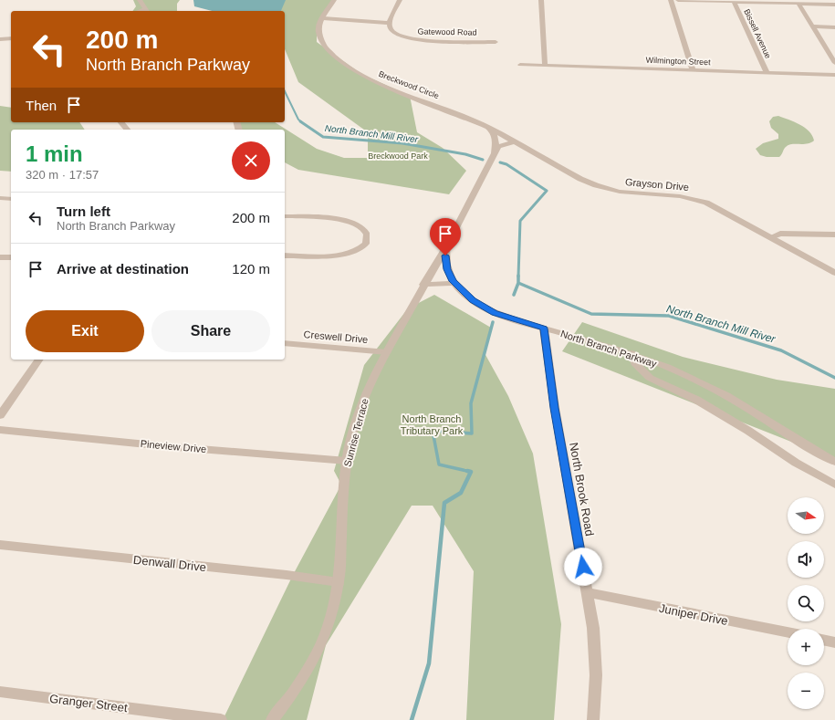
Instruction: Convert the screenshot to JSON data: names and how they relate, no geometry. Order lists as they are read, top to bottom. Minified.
{"streets":{"street":["Gatewood Road","Bissell Avenue","Wilmington Street","Breckwood Circle","Grayson Drive","Creswell Drive","North Branch Parkway","Sunrise Terrace","Pineview Drive","North Brook Road","Denwall Drive","Juniper Drive","Granger Street"]},"crossings":[["Bissell Avenue","Wilmington Street"],["Breckwood Circle","Grayson Drive"],["Creswell Drive","Sunrise Terrace"],["North Branch Parkway","Sunrise Terrace"],["North Branch Parkway","North Brook Road"],["Sunrise Terrace","Pineview Drive"],["Sunrise Terrace","Denwall Drive"],["North Brook Road","Juniper Drive"]],"water":["North Branch Mill River"],"parks":["Breckwood Park","North Branch Tributary Park"],"north":"right","page":{"turn":["200 m","North Branch Parkway"],"then":"Then","heading":["1 min","320 m · 17:57"],"list":[{"name":"Turn left","note":"North Branch Parkway","value":"200 m"},{"name":"Arrive at destination","value":"120 m"}],"buttons":["Exit","Share"],"map_buttons":["+","−"]}}
